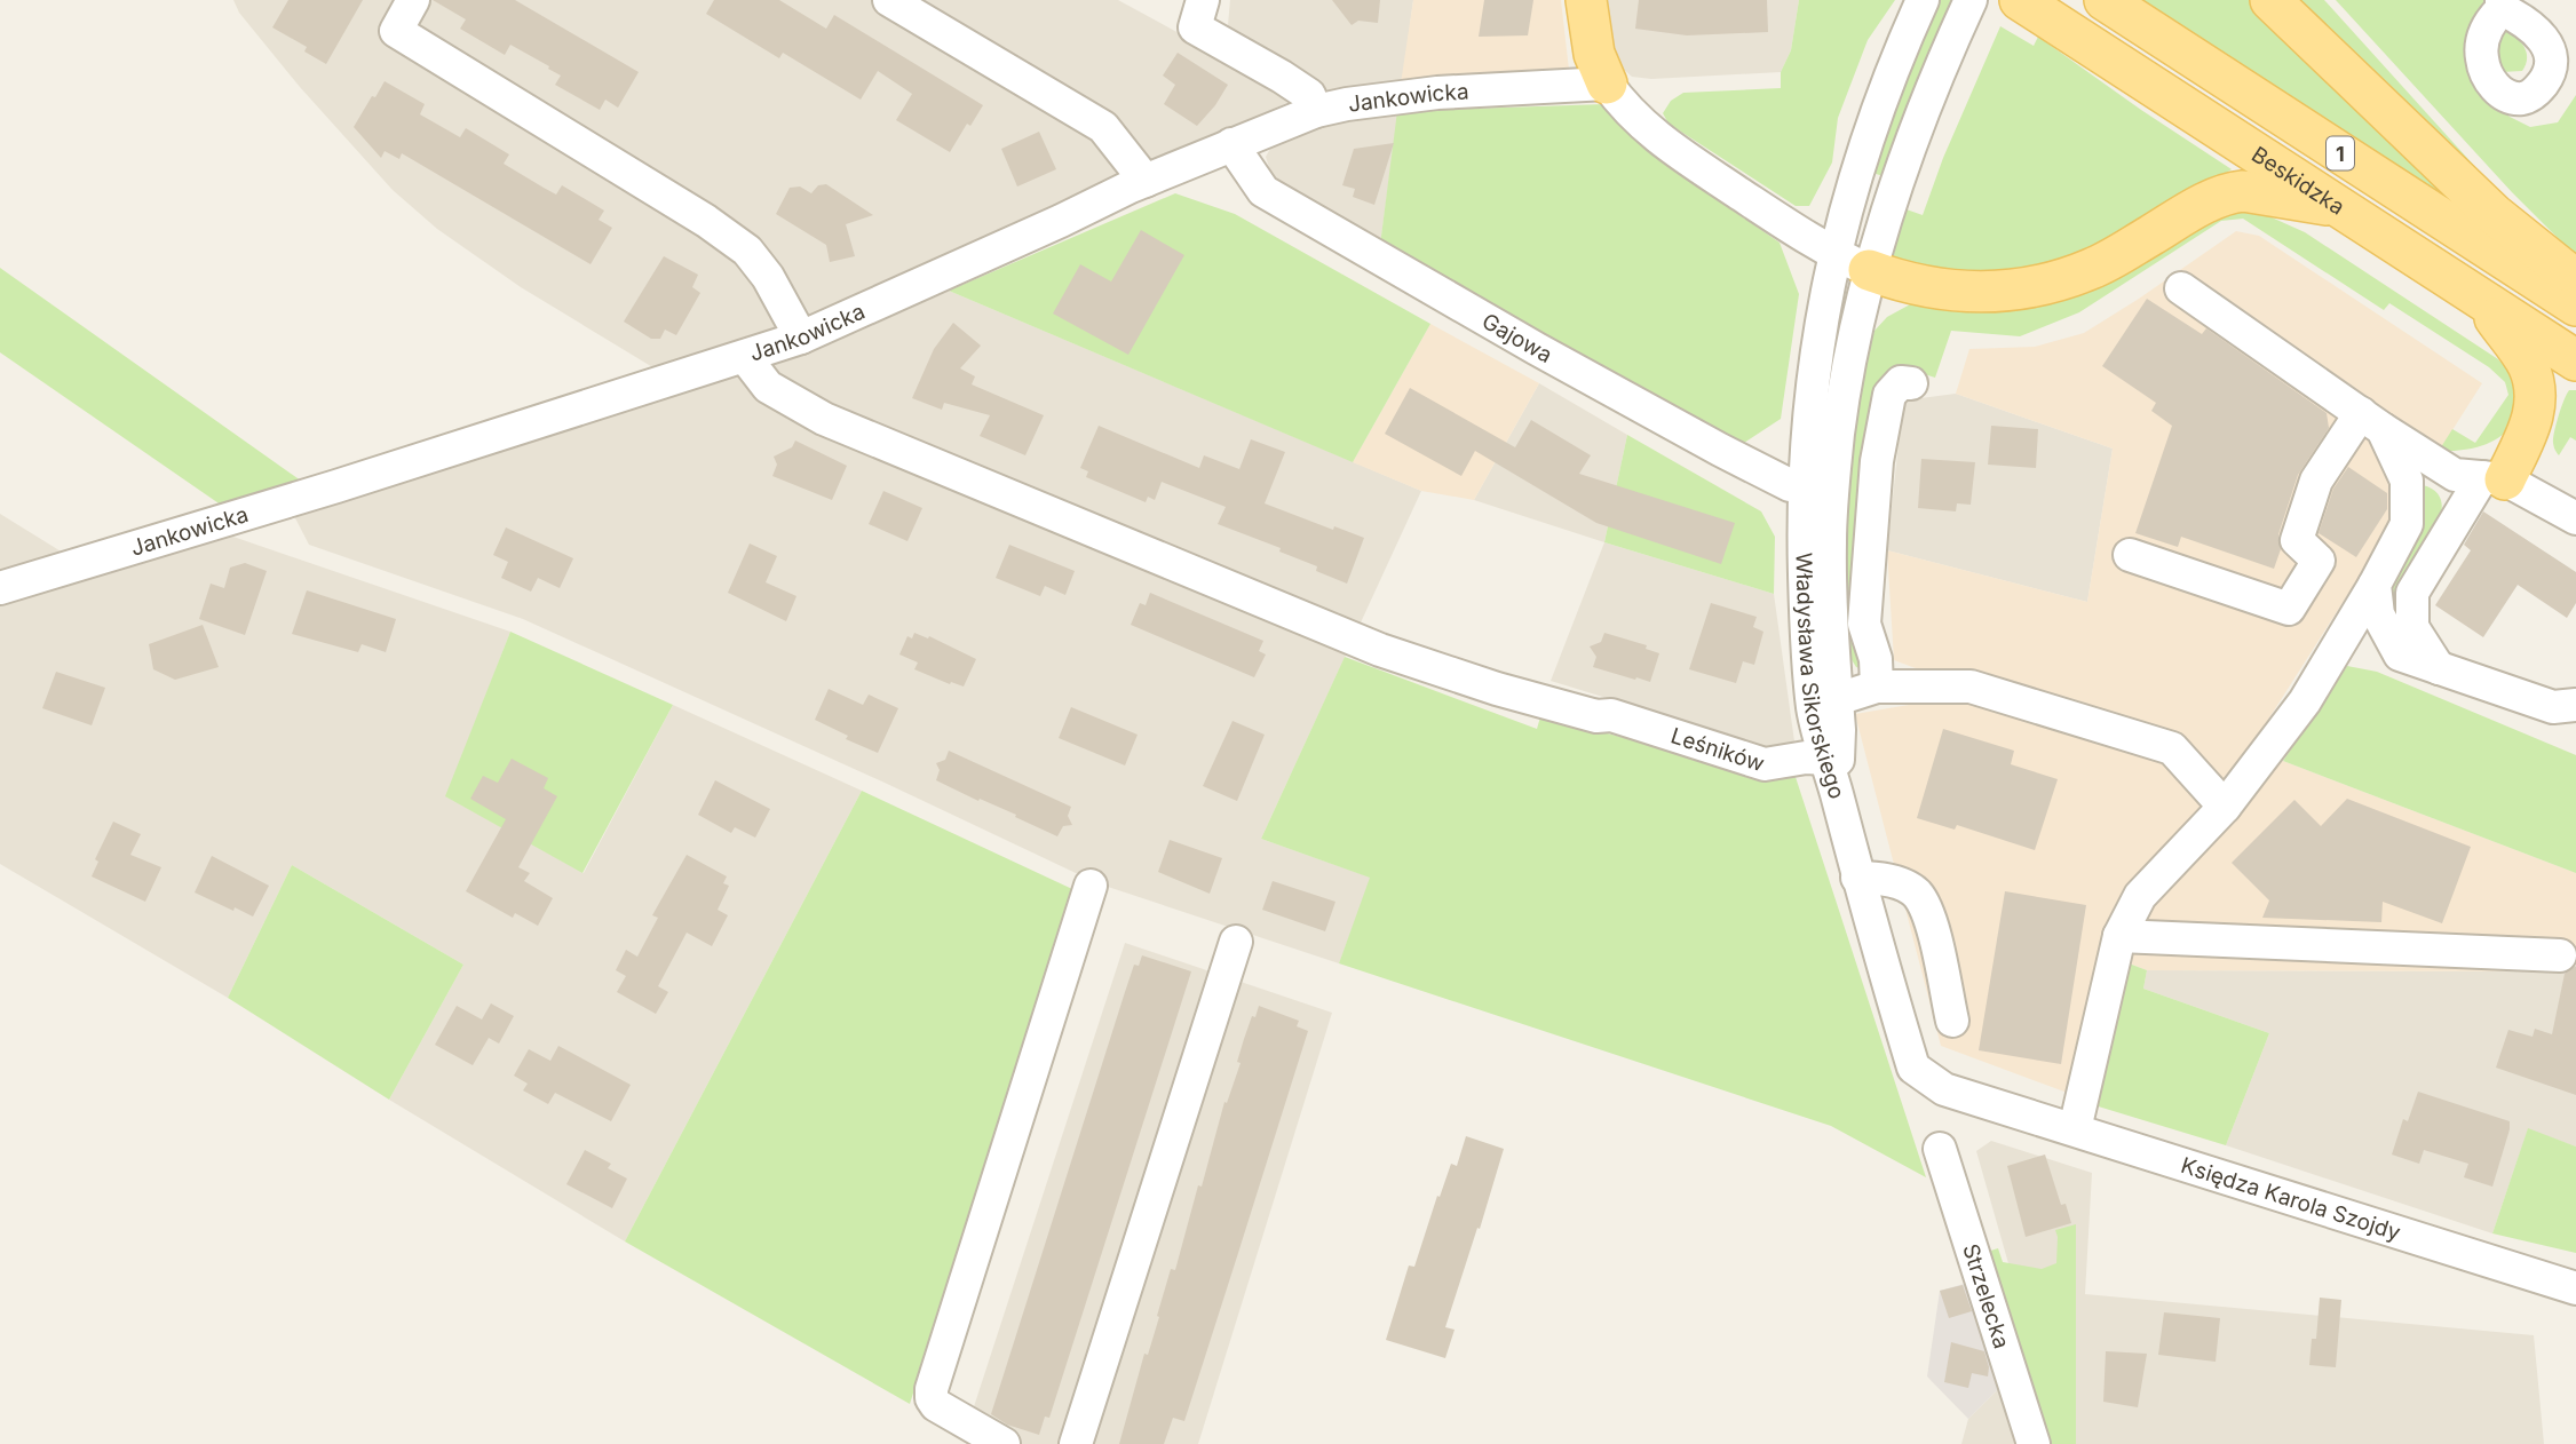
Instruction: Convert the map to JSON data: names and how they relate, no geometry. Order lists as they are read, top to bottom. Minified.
{"streets":{"main road":["1","Beskidzka"],"street":["Jankowicka","Gajowa","Władysława Sikorskiego","Leśników","Księdza Karola Szojdy","Strzelecka"]},"crossings":[["Jankowicka","Gajowa"],["Jankowicka","Leśników"],["Gajowa","Władysława Sikorskiego"],["Władysława Sikorskiego","Leśników"]]}
